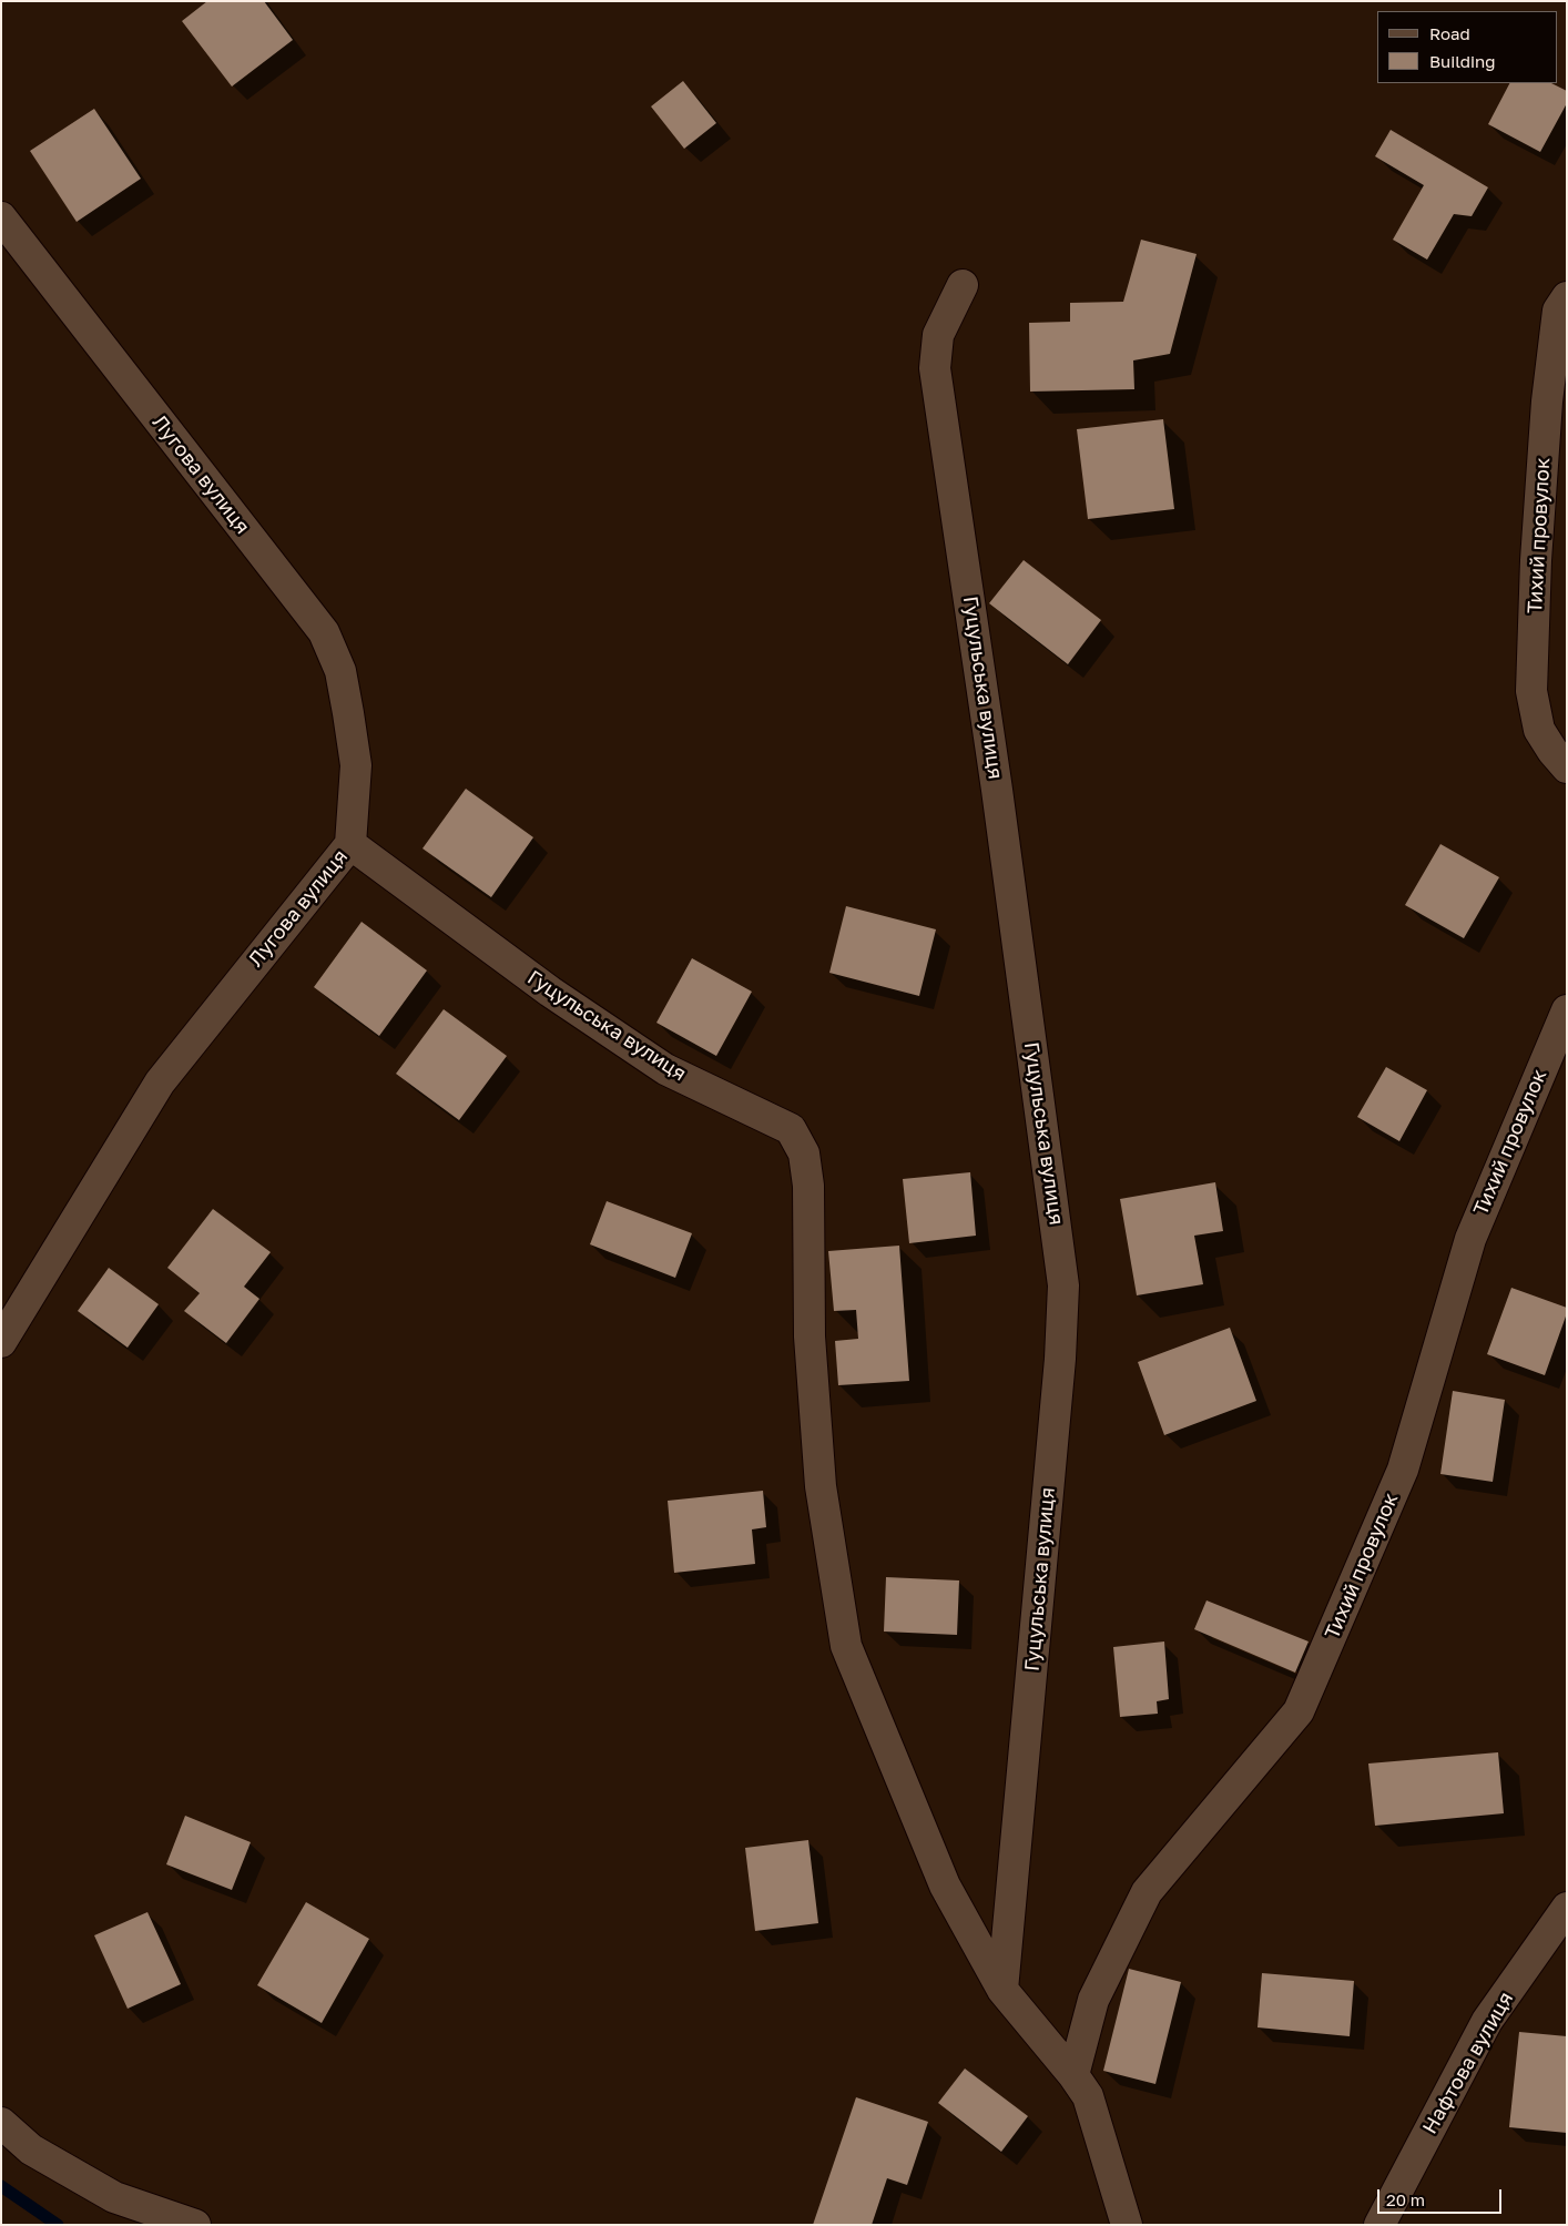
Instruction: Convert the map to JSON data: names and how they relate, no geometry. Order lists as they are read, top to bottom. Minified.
{"streets":{"street":["Лугова вулиця","Тихий провулок","Гуцульська вулиця","Нафтова вулиця"]},"crossings":[["Лугова вулиця","Гуцульська вулиця"],["Тихий провулок","Гуцульська вулиця"]],"legend":["Road","Building"],"scale_bar":"20 m"}
